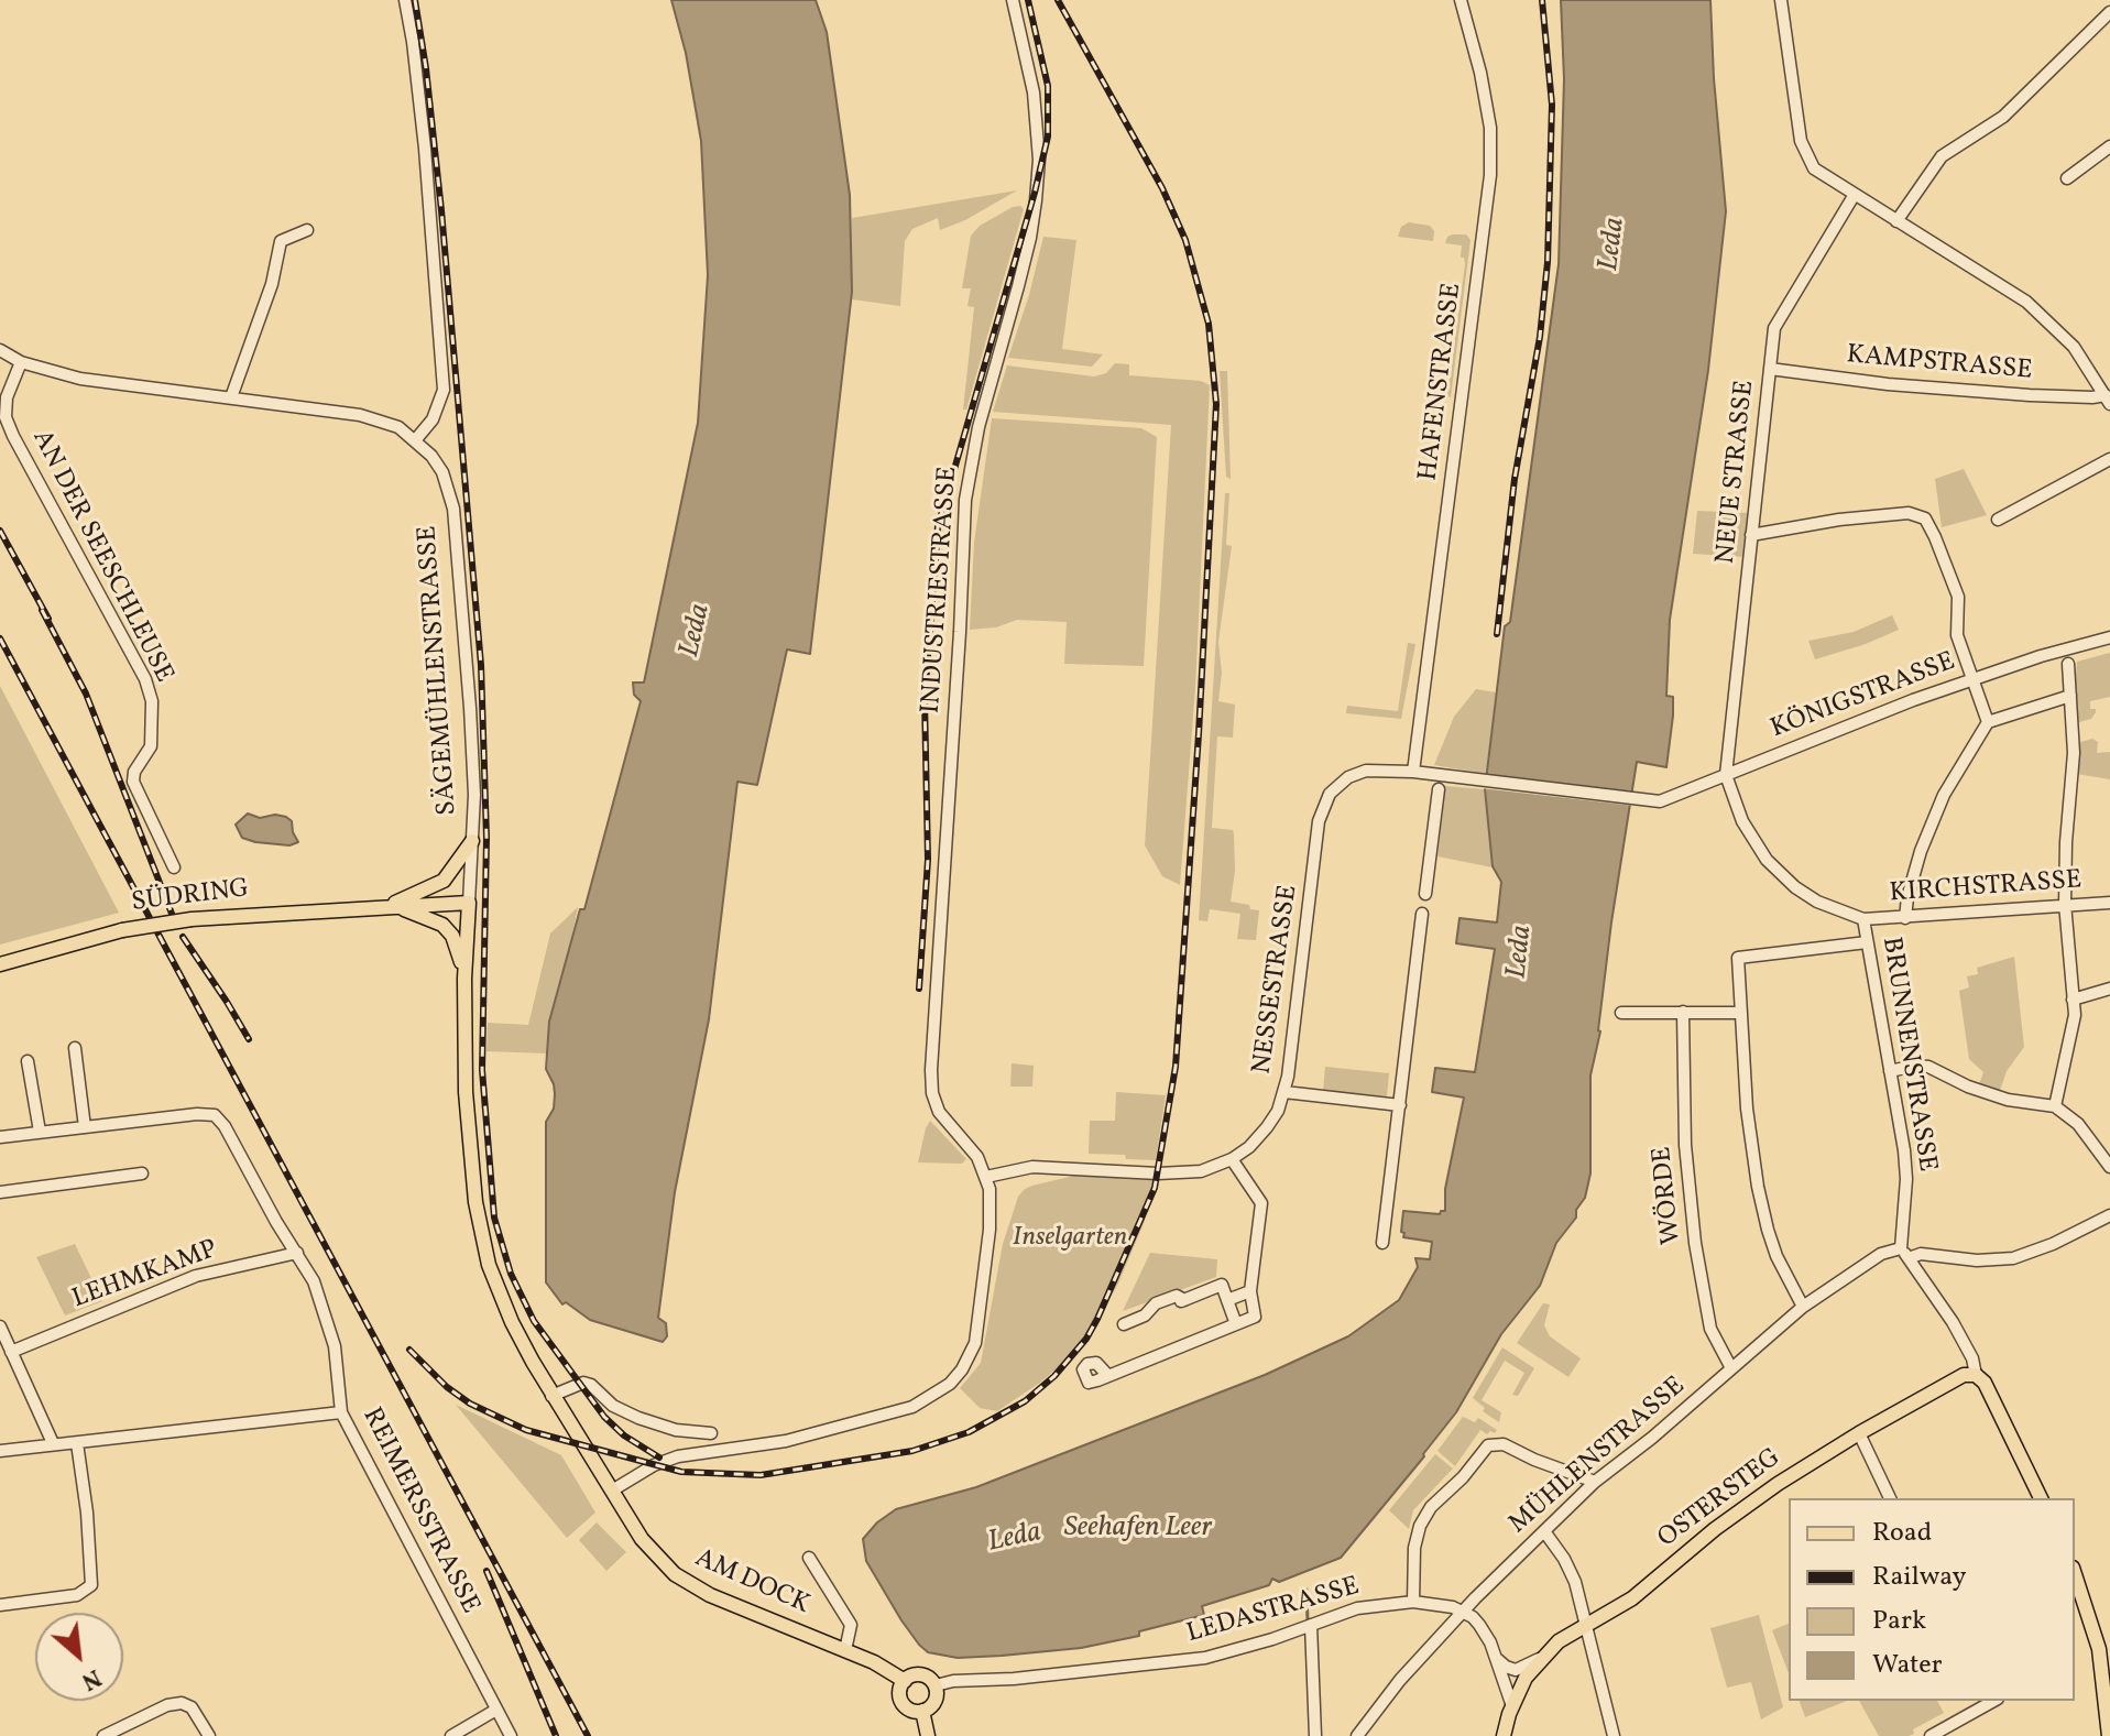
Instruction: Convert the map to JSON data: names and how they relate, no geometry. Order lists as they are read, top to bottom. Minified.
{"streets":{"main road":["SÄGEMÜHLENSTRASSE","SÜDRING","OSTERSTEG","AM DOCK"],"street":["KAMPSTRASSE","HAFENSTRASSE","NEUE STRASSE","AN DER SEESCHLEUSE","INDUSTRIESTRASSE","KÖNIGSTRASSE","KIRCHSTRASSE","NESSESTRASSE","BRUNNENSTRASSE","WÖRDE","LEHMKAMP","MÜHLENSTRASSE","REIMERSSTRASSE","LEDASTRASSE"]},"crossings":[["KAMPSTRASSE","NEUE STRASSE"],["HAFENSTRASSE","NESSESTRASSE"],["NEUE STRASSE","KÖNIGSTRASSE"],["INDUSTRIESTRASSE","NESSESTRASSE"],["SÄGEMÜHLENSTRASSE","SÜDRING"],["SÄGEMÜHLENSTRASSE","AM DOCK"],["KÖNIGSTRASSE","NESSESTRASSE"],["KIRCHSTRASSE","BRUNNENSTRASSE"],["BRUNNENSTRASSE","MÜHLENSTRASSE"],["WÖRDE","MÜHLENSTRASSE"],["LEHMKAMP","REIMERSSTRASSE"],["MÜHLENSTRASSE","LEDASTRASSE"],["AM DOCK","LEDASTRASSE"]],"water":["Leda","Seehafen Leer"],"parks":["Inselgarten"],"legend":["Road","Railway","Park","Water"],"north":"bottom right"}
